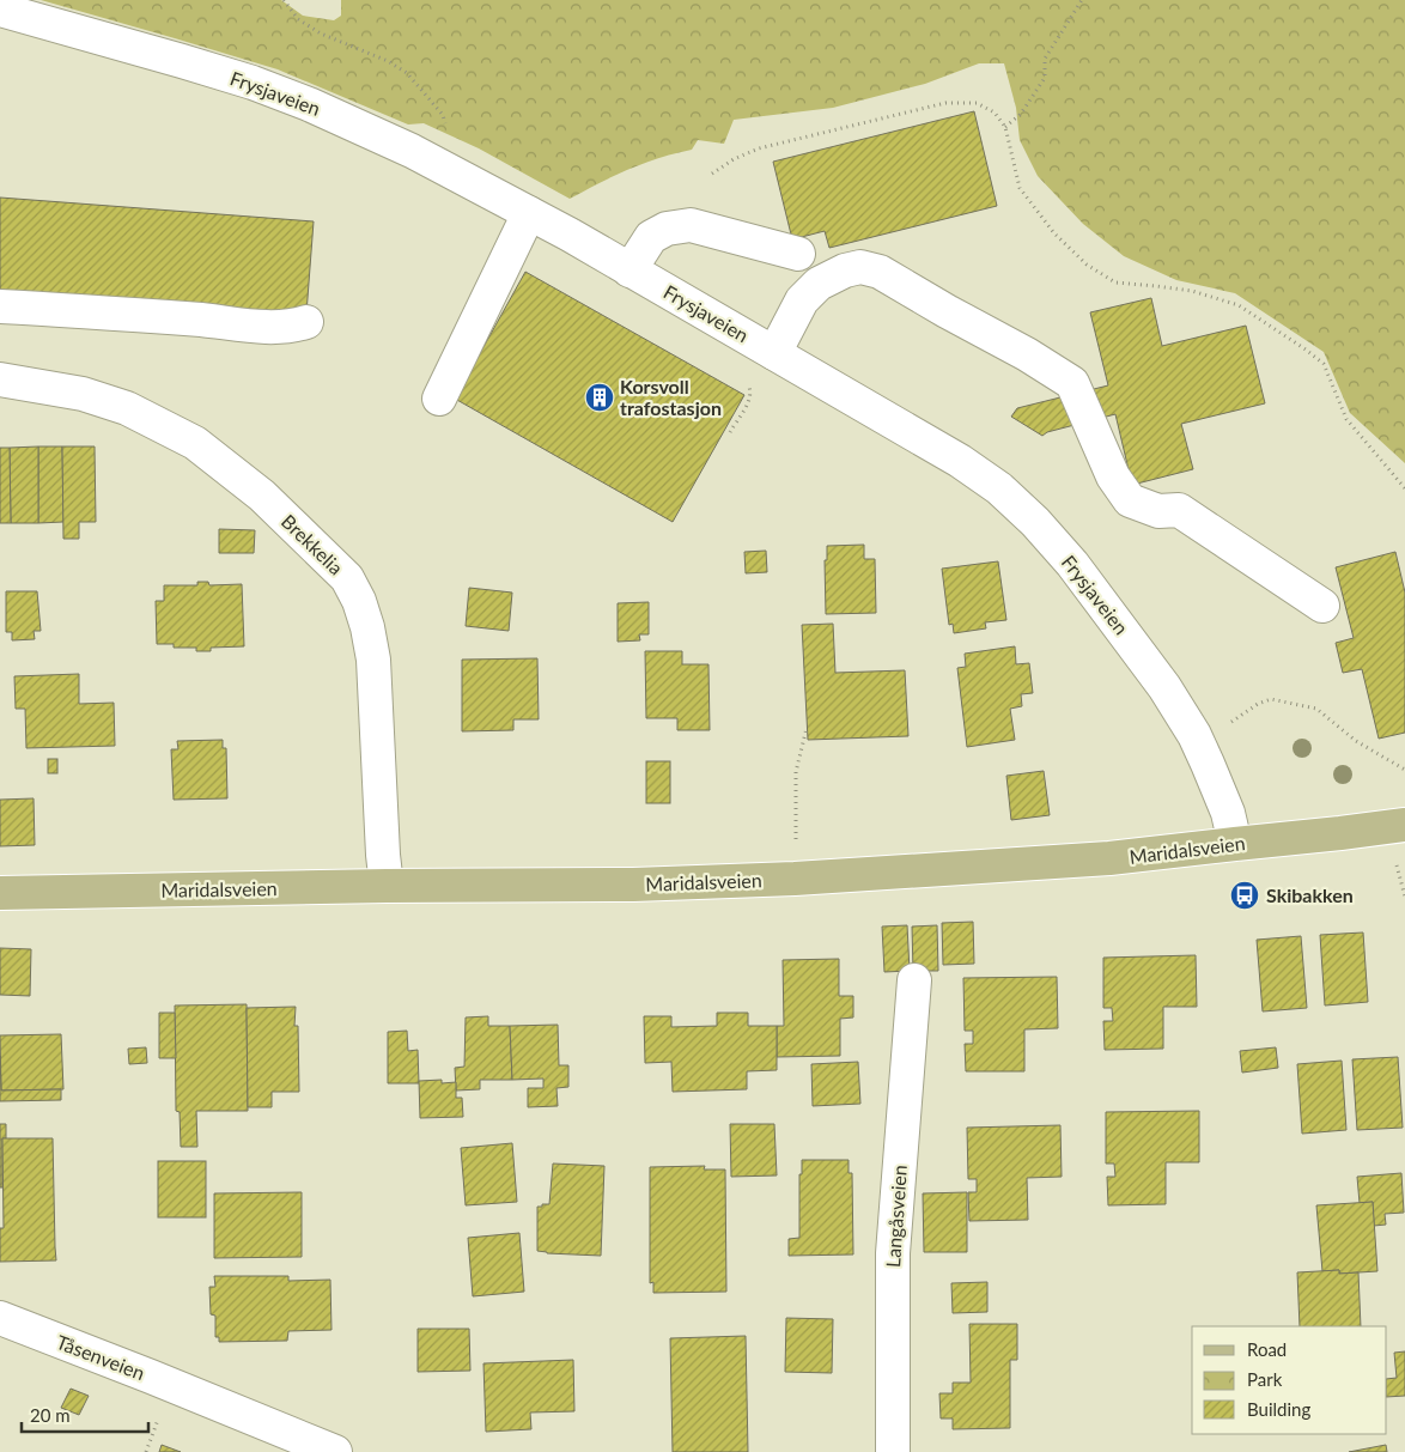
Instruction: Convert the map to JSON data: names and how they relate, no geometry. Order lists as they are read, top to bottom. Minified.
{"streets":{"main road":["Maridalsveien"],"street":["Frysjaveien","Brekkelia","Langåsveien","Tåsenveien"]},"crossings":[["Frysjaveien","Maridalsveien"],["Brekkelia","Maridalsveien"]],"places":{"building":["Korsvoll trafostasjon"],"bus stop":["Skibakken"]},"legend":["Road","Park","Building"],"scale_bar":"20 m"}
